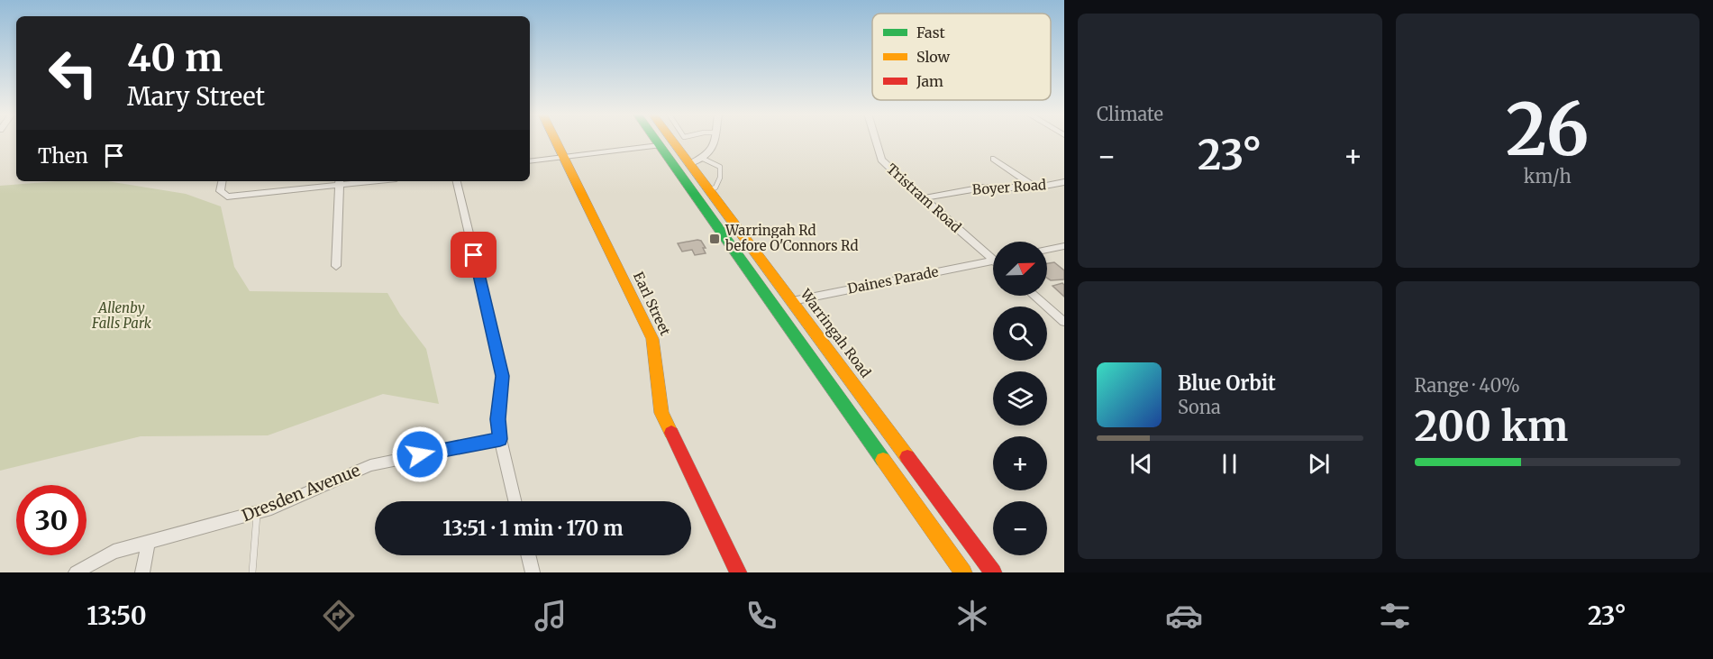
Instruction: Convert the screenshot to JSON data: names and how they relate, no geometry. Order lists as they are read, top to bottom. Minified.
{"streets":{"main road":["Earl Street","Warringah Road"],"street":["Boyer Road","Tristram Road","Daines Parade","Dresden Avenue"]},"crossings":[["Boyer Road","Tristram Road"],["Daines Parade","Warringah Road"]],"parks":["Allenby Falls Park"],"places":{"transit":["Warringah Rd before O'Connors Rd"]},"legend":["Fast","Slow","Jam"],"north":"top right","page":{"tile":["Climate",["26","km/h"],["Range · 40%","200 km"]],"turn":["40 m","Mary Street"],"then":"Then","heat":["−","23°","+"],"map_buttons":["+","−"],"song":["Blue Orbit","Sona"],"limit":"30","trip":"13:51 · 1 min · 170 m","tabs":["13:50","23°"]}}
